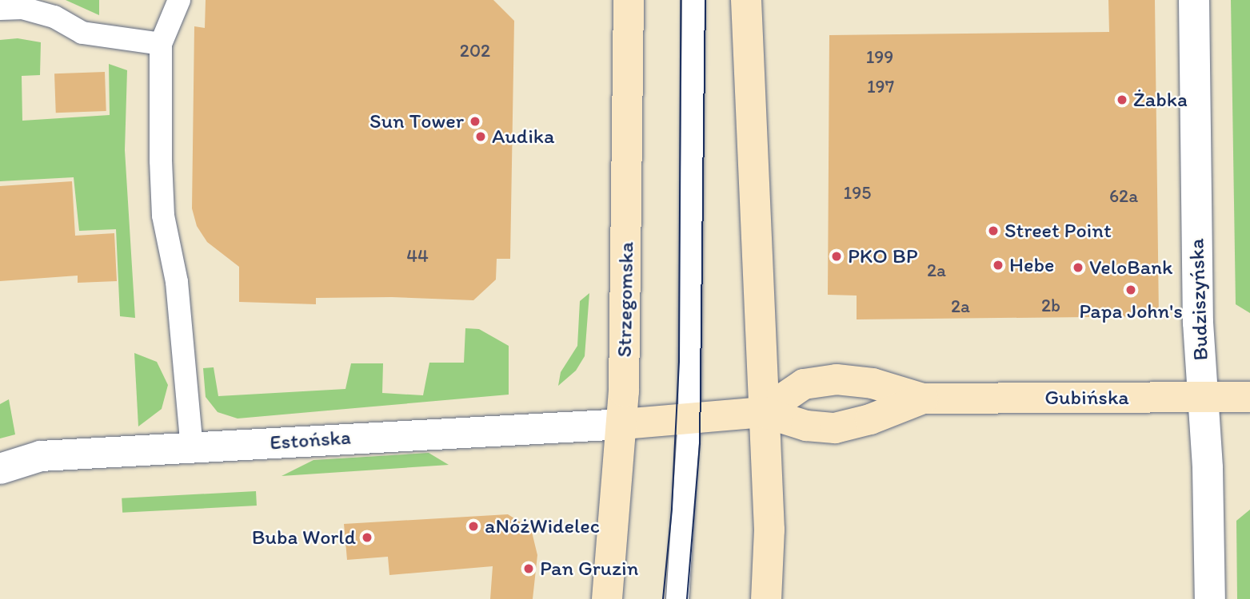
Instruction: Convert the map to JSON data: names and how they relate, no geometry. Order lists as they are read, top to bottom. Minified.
{"streets":{"main road":["Strzegomska","Gubińska"],"street":["Budziszyńska","Estońska"]},"crossings":[["Strzegomska","Estońska"],["Budziszyńska","Gubińska"]],"places":["Żabka","Sun Tower","Audika","Street Point","PKO BP","Hebe","VeloBank","Papa John's","aNóżWidelec","Buba World","Pan Gruzin"],"house_numbers":["202","199","197","195","62a","44","2a","2b","2a"]}
